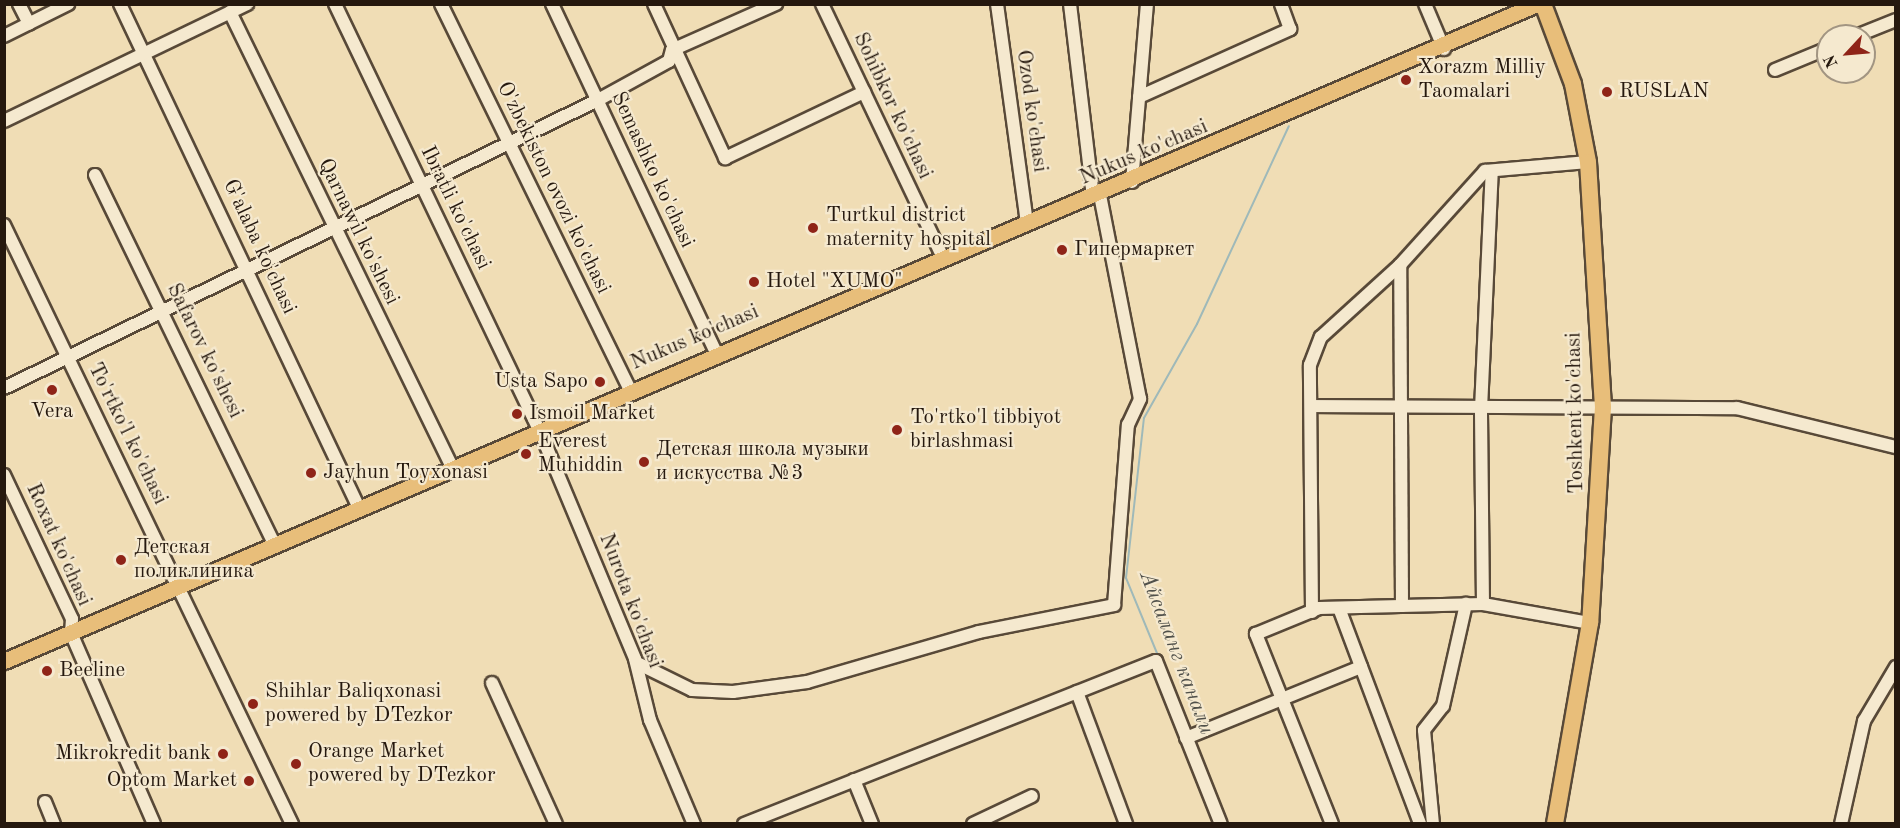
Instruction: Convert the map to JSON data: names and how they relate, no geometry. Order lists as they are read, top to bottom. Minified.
{"streets":{"highway":["Toshkent ko'chasi"],"main road":["Nukus ko'chasi"],"street":["Sohibkor ko'chasi","Ozod ko'chasi","Semashko ko'chasi","O'zbekiston ovozi ko'chasi","Ibratli ko'chasi","Qarnawil ko'shesi","G'alaba ko'chasi","Safarov ko'shesi","To'rtko'l ko'chasi","Roxat ko'chasi","Nurota ko'chasi"]},"crossings":[["Sohibkor ko'chasi","Nukus ko'chasi"],["Ozod ko'chasi","Nukus ko'chasi"],["Nukus ko'chasi","Semashko ko'chasi"],["Nukus ko'chasi","O'zbekiston ovozi ko'chasi"],["Nukus ko'chasi","Ibratli ko'chasi"],["Nukus ko'chasi","Qarnawil ko'shesi"],["Nukus ko'chasi","G'alaba ko'chasi"],["Nukus ko'chasi","Safarov ko'shesi"],["Nukus ko'chasi","To'rtko'l ko'chasi"],["Nukus ko'chasi","Roxat ko'chasi"],["Nukus ko'chasi","Nurota ko'chasi"],["Ibratli ko'chasi","Nurota ko'chasi"]],"water":["Айсаланг канали"],"places":["Xorazm Milliy Taomalari","RUSLAN","Turtkul district maternity hospital","Гипермаркет","Hotel \"XUMO\"","Usta Sapo","Vera","Ismoil Market","To'rtko'l tibbiyot birlashmasi","Everest Muhiddin","Детская школа музыки и искусства №3","Jayhun Toyxonasi","Детская поликлиника","Beeline","Shihlar Baliqxonasi powered by DTezkor","Mikrokredit bank","Orange Market powered by DTezkor","Optom Market"],"north":"bottom left"}
